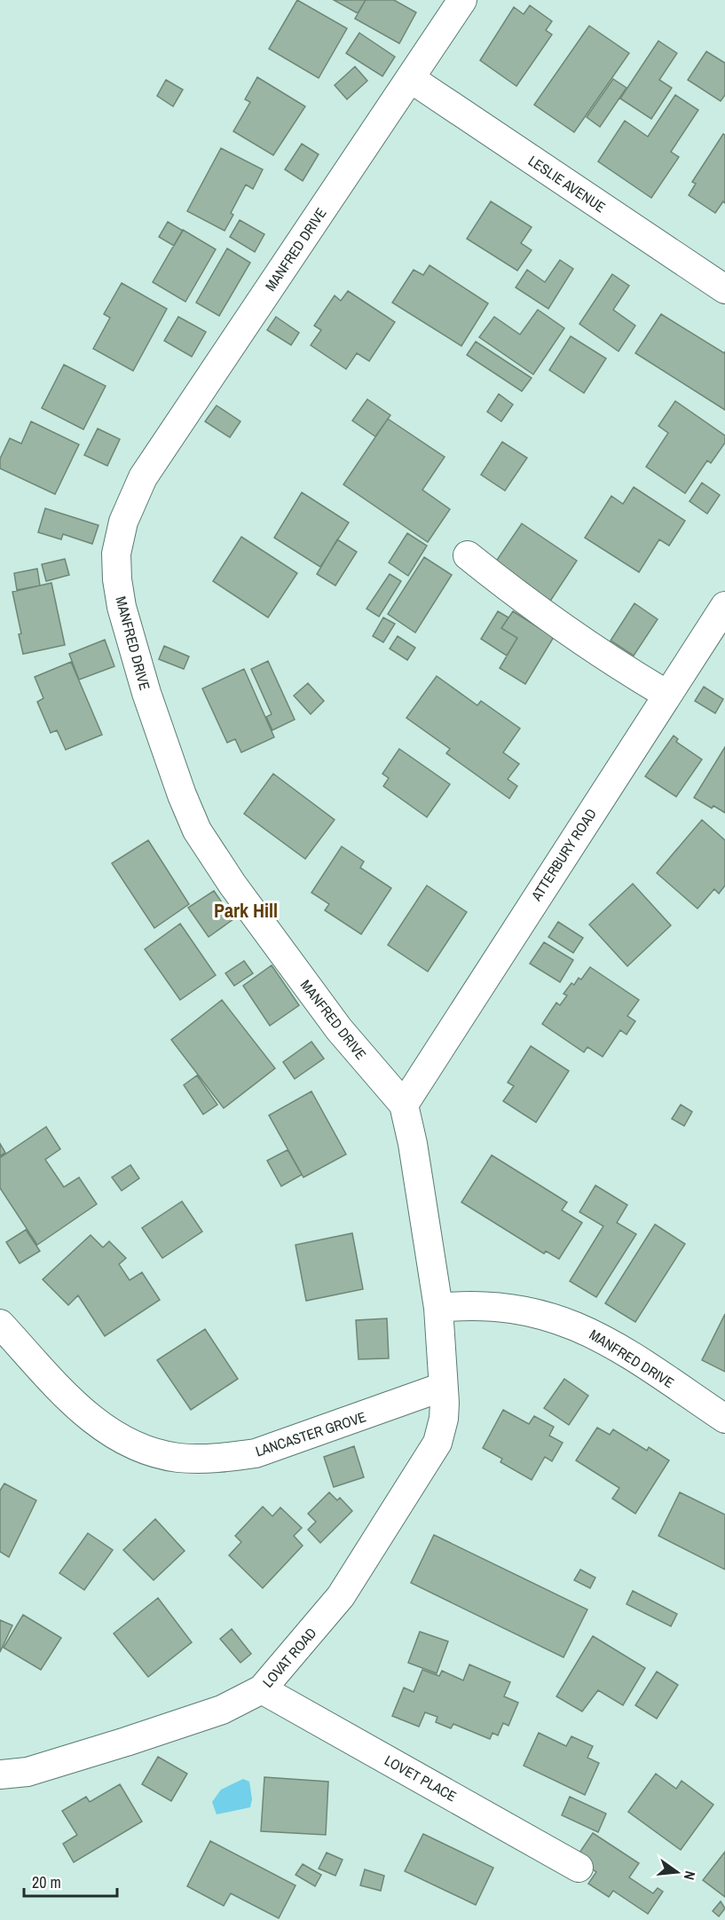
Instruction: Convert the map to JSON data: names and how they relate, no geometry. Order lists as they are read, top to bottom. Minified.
{"streets":{"street":["LESLIE AVENUE","MANFRED DRIVE","ATTERBURY ROAD","LANCASTER GROVE","LOVAT ROAD","LOVET PLACE"]},"crossings":[["LESLIE AVENUE","MANFRED DRIVE"],["MANFRED DRIVE","ATTERBURY ROAD"],["MANFRED DRIVE","LANCASTER GROVE"],["MANFRED DRIVE","LOVAT ROAD"],["LANCASTER GROVE","LOVAT ROAD"],["LOVAT ROAD","LOVET PLACE"]],"districts":["Park Hill"],"scale_bar":"20 m","north":"right"}
